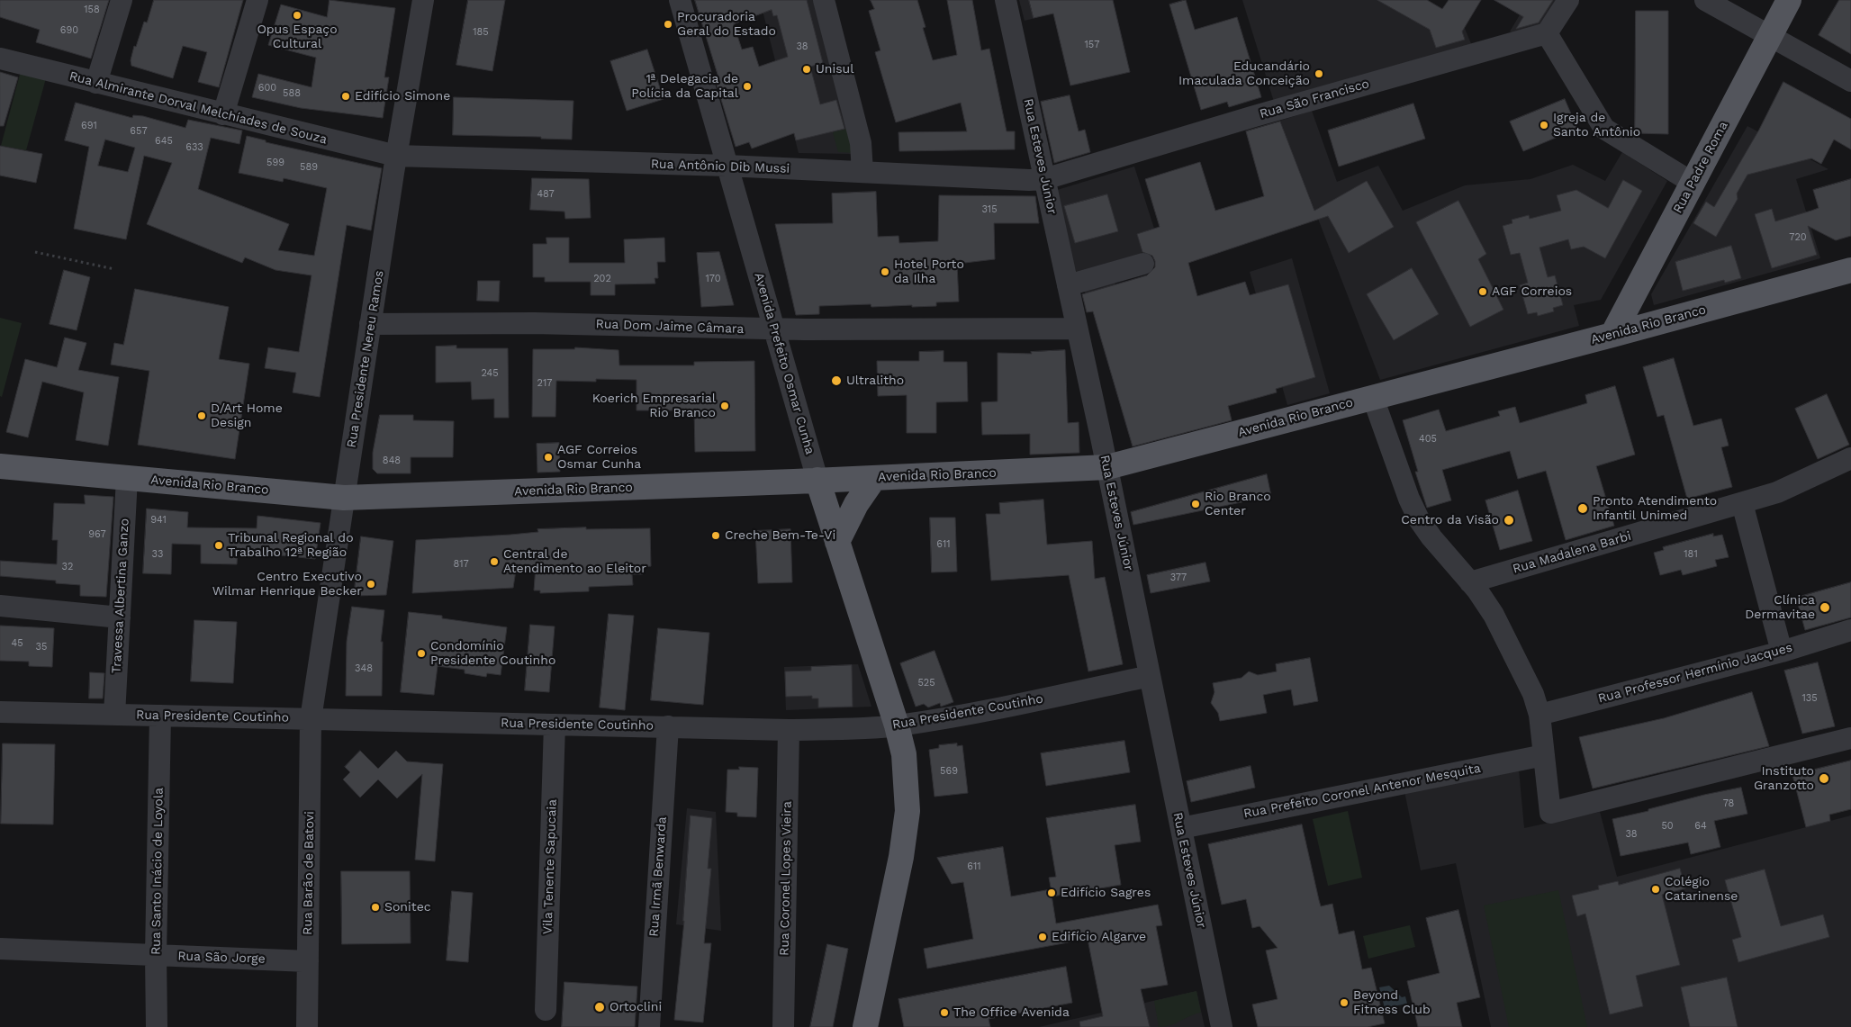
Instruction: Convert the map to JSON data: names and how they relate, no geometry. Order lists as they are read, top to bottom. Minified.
{"streets":{"main road":["Rua Padre Roma","Avenida Rio Branco","Avenida Prefeito Osmar Cunha"],"street":["Rua São Francisco","Rua Almirante Dorval Melchíades de Souza","Rua Esteves Júnior","Rua Antônio Dib Mussi","Rua Dom Jaime Câmara","Rua Presidente Nereu Ramos","Rua Madalena Barbi","Travessa Albertina Ganzo","Rua Professor Hermínio Jacques","Rua Presidente Coutinho","Rua Prefeito Coronel Antenor Mesquita","Vila Tenente Sapucaia","Rua Santo Inácio de Loyola","Rua Barão de Batovi","Rua Irmã Benwarda","Rua Coronel Lopes Vieira","Rua São Jorge"]},"crossings":[["Rua São Francisco","Rua Esteves Júnior"],["Rua São Francisco","Rua Antônio Dib Mussi"],["Rua Almirante Dorval Melchíades de Souza","Rua Antônio Dib Mussi"],["Rua Almirante Dorval Melchíades de Souza","Rua Presidente Nereu Ramos"],["Rua Esteves Júnior","Rua Antônio Dib Mussi"],["Rua Esteves Júnior","Avenida Rio Branco"],["Rua Esteves Júnior","Rua Dom Jaime Câmara"],["Rua Esteves Júnior","Rua Presidente Coutinho"],["Rua Esteves Júnior","Rua Prefeito Coronel Antenor Mesquita"],["Rua Antônio Dib Mussi","Rua Presidente Nereu Ramos"],["Rua Antônio Dib Mussi","Avenida Prefeito Osmar Cunha"],["Rua Padre Roma","Avenida Rio Branco"],["Avenida Rio Branco","Rua Presidente Nereu Ramos"],["Avenida Rio Branco","Avenida Prefeito Osmar Cunha"],["Avenida Rio Branco","Travessa Albertina Ganzo"],["Rua Dom Jaime Câmara","Rua Presidente Nereu Ramos"],["Rua Dom Jaime Câmara","Avenida Prefeito Osmar Cunha"],["Rua Presidente Nereu Ramos","Rua Presidente Coutinho"],["Rua Presidente Nereu Ramos","Rua Barão de Batovi"],["Avenida Prefeito Osmar Cunha","Rua Presidente Coutinho"],["Travessa Albertina Ganzo","Rua Presidente Coutinho"],["Rua Presidente Coutinho","Vila Tenente Sapucaia"],["Rua Presidente Coutinho","Rua Santo Inácio de Loyola"],["Rua Presidente Coutinho","Rua Barão de Batovi"],["Rua Presidente Coutinho","Rua Irmã Benwarda"],["Rua Presidente Coutinho","Rua Coronel Lopes Vieira"],["Rua Santo Inácio de Loyola","Rua São Jorge"],["Rua Barão de Batovi","Rua São Jorge"]],"places":["Opus Espaço Cultural","Procuradoria Geral do Estado","Unisul","Educandário Imaculada Conceição","1ª Delegacia de Polícia da Capital","Edifício Simone","Igreja de Santo Antônio","Hotel Porto da Ilha","AGF Correios","Ultralitho","Koerich Empresarial Rio Branco","D/Art Home Design","AGF Correios Osmar Cunha","Rio Branco Center","Pronto Atendimento Infantil Unimed","Centro da Visão","Creche Bem-Te-Vi","Tribunal Regional do Trabalho 12ª Região","Central de Atendimento ao Eleitor","Centro Executivo Wilmar Henrique Becker","Clínica Dermavitae","Condomínio Presidente Coutinho","Instituto Granzotto","Colégio Catarinense","Edifício Sagres","Sonitec","Edifício Algarve","Beyond Fitness Club","Ortoclini","The Office Avenida"],"house_numbers":["158","690","185","157","38","600","588","691","657","645","633","599","589","487","315","720","202","170","245","217","405","848","941","967","611","33","181","817","32","377","45","35","348","525","135","569","78","50","64","38","611"]}
